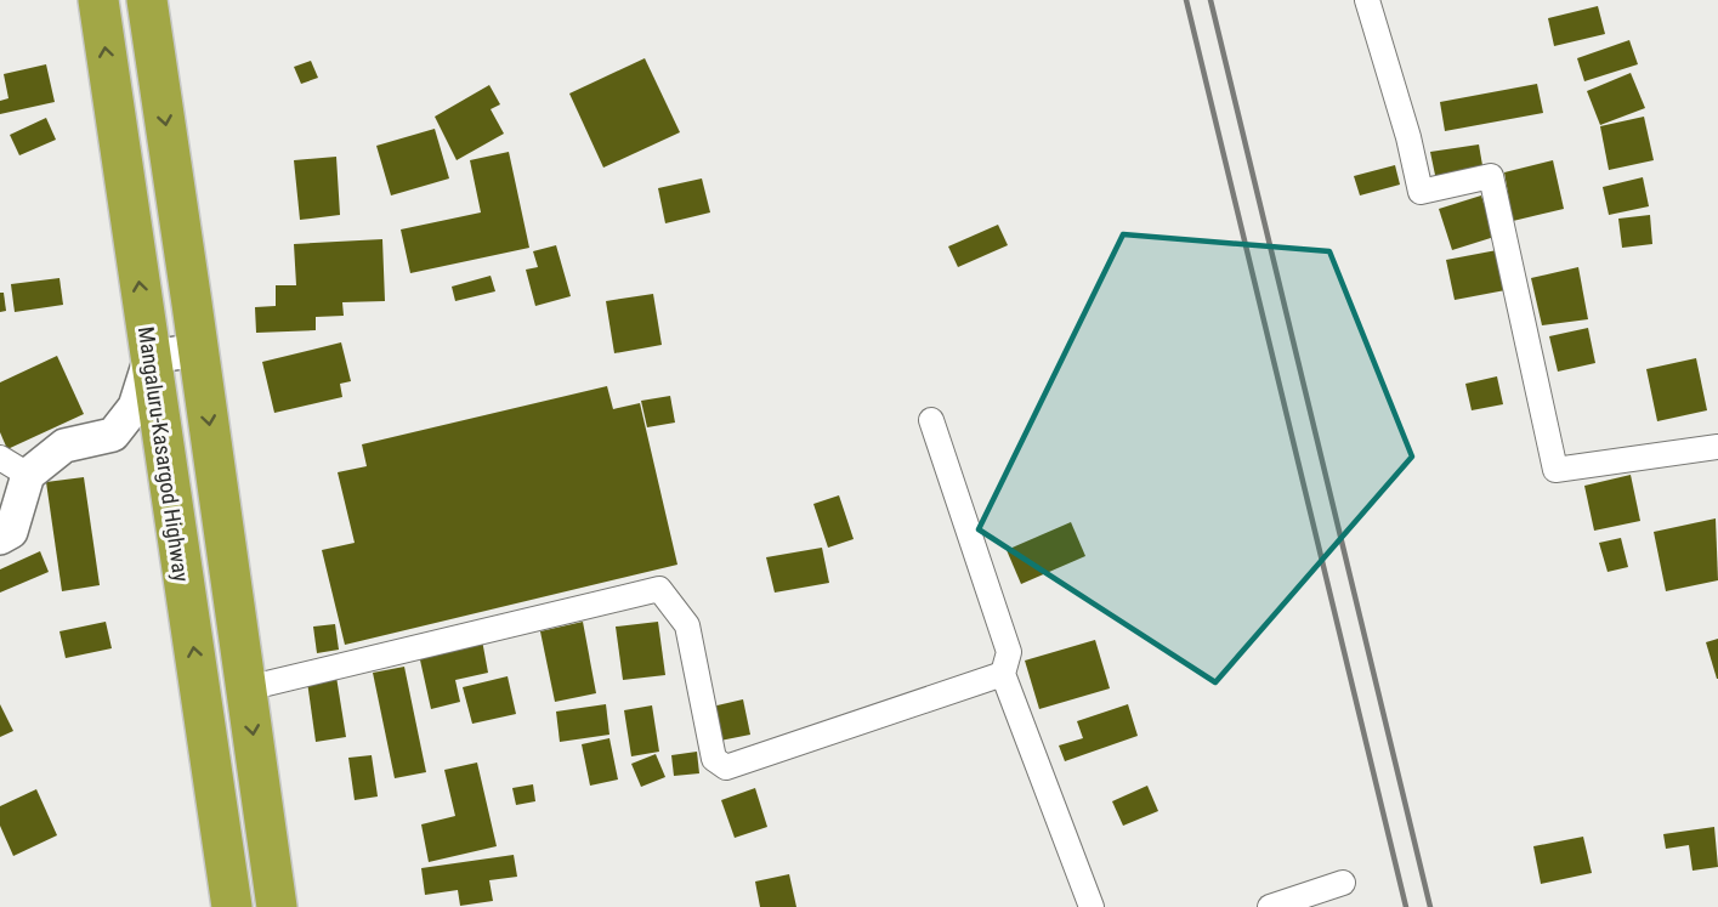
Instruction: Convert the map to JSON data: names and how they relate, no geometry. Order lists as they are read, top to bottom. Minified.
{"streets":{"highway":["Mangaluru-Kasargod Highway"]}}
